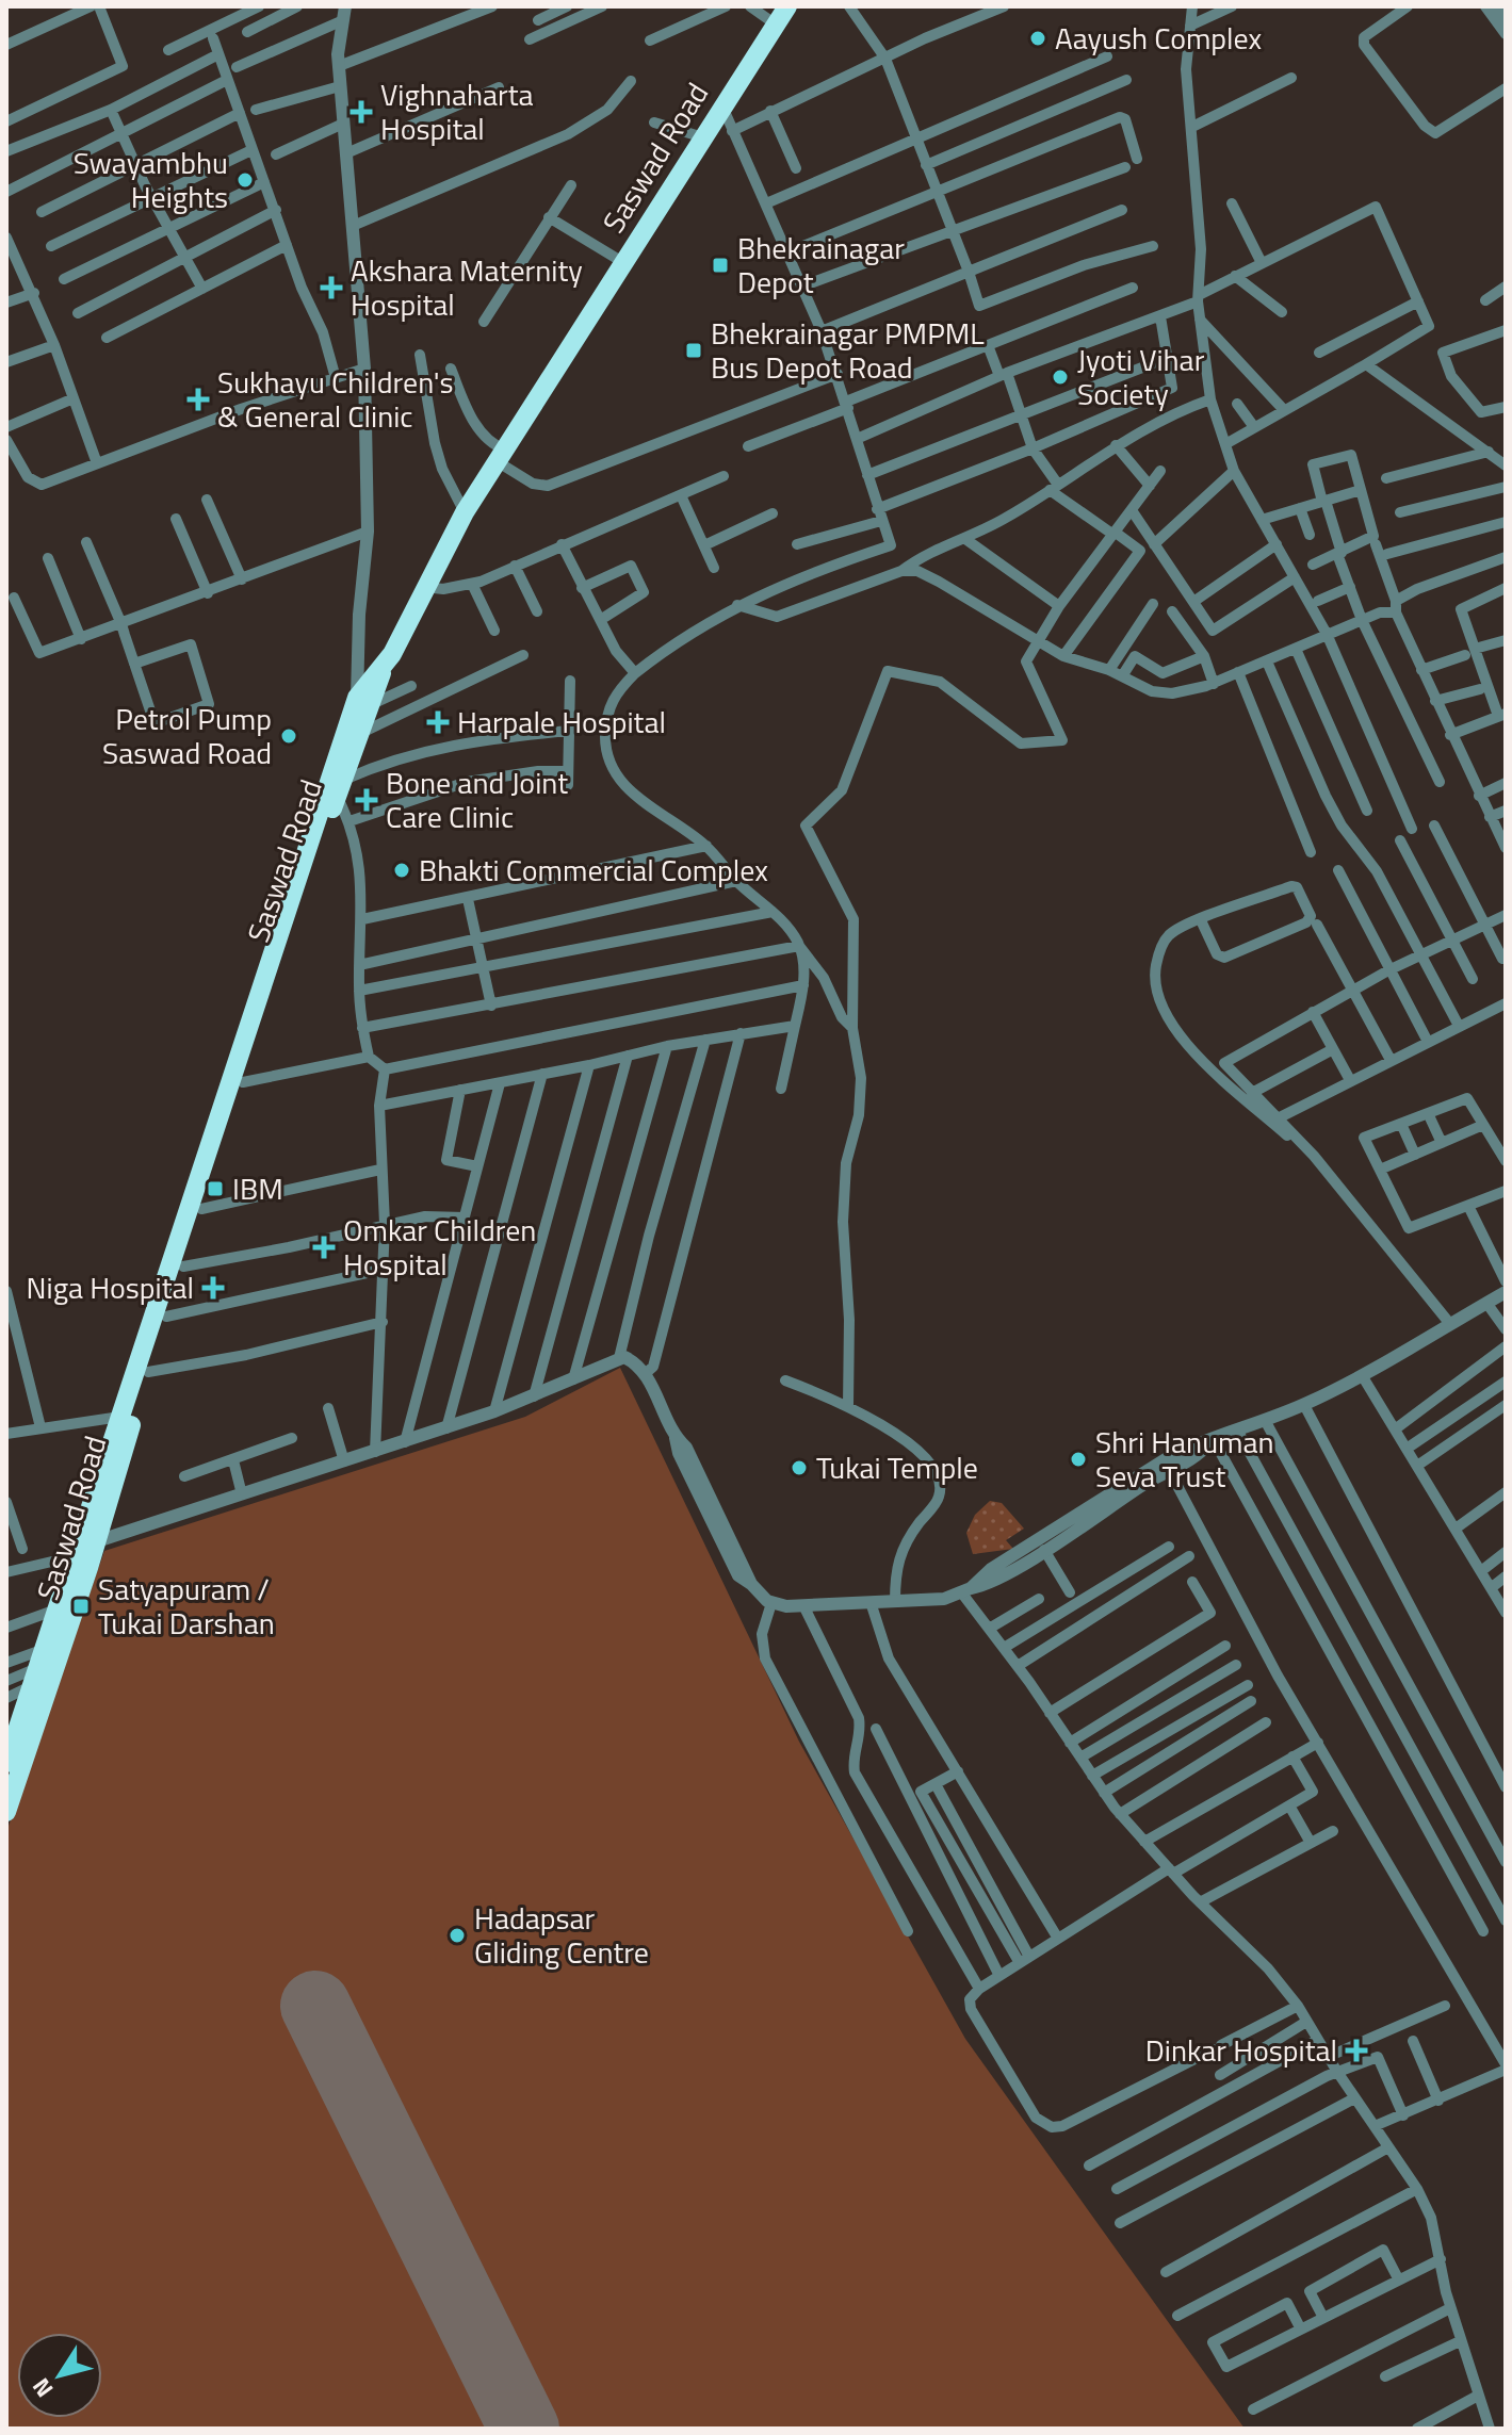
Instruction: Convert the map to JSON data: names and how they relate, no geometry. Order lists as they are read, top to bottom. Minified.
{"streets":{"highway":["Saswad Road"]},"places":{"other":["Aayush Complex","Swayambhu Heights","Jyoti Vihar Society","Petrol Pump Saswad Road","Bhakti Commercial Complex","Shri Hanuman Seva Trust","Tukai Temple","Hadapsar Gliding Centre"],"health":["Vighnaharta Hospital","Akshara Maternity Hospital","Sukhayu Children's & General Clinic","Harpale Hospital","Bone and Joint Care Clinic","Omkar Children Hospital","Niga Hospital","Dinkar Hospital"],"transit":["Bhekrainagar Depot","Bhekrainagar PMPML Bus Depot Road","IBM","Satyapuram / Tukai Darshan"]},"north":"bottom left"}
